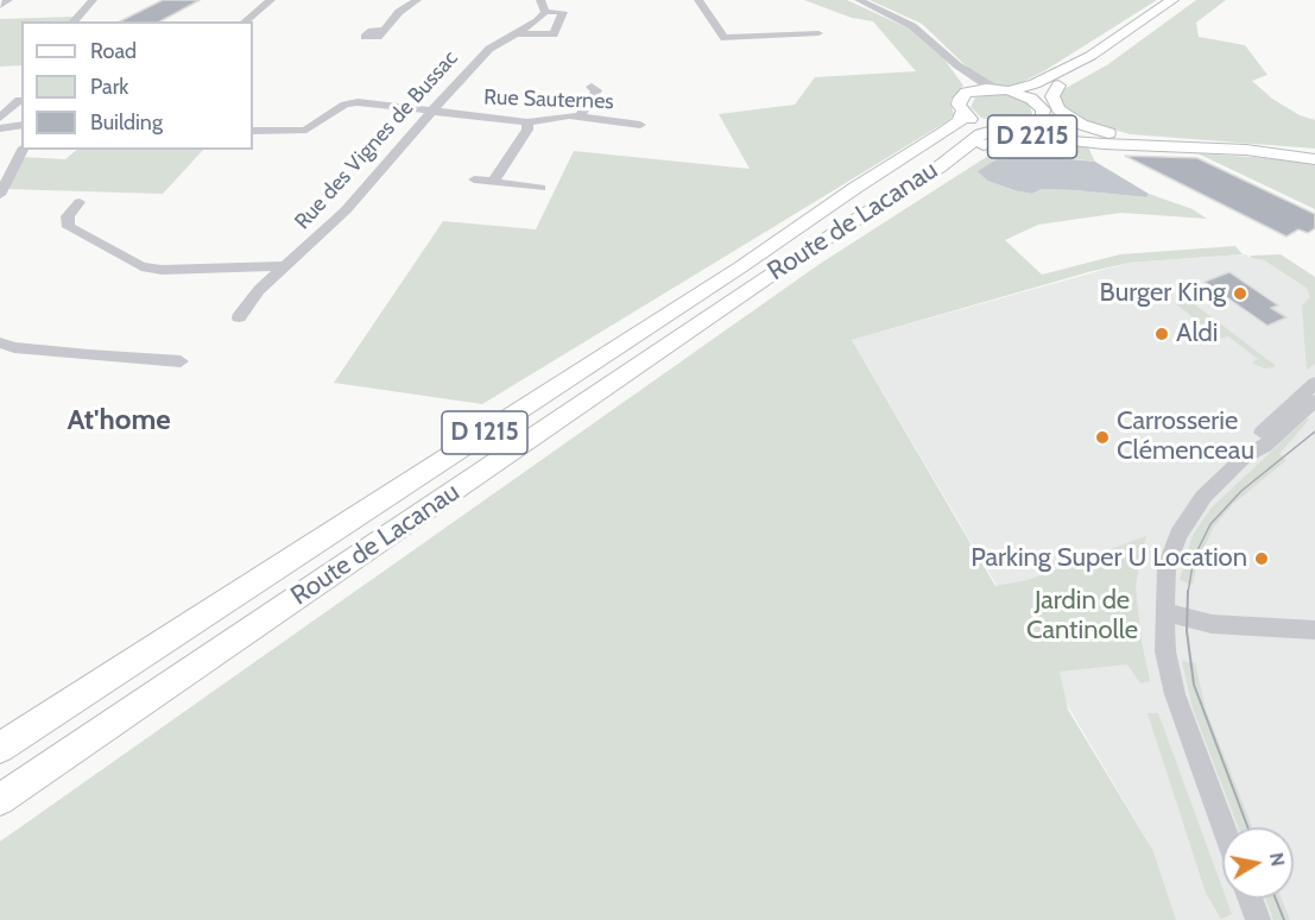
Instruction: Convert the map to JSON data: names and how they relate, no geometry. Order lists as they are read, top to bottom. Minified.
{"streets":{"main road":["D 2215","Route de Lacanau","D 1215"],"street":["Rue Sauternes","Rue des Vignes de Bussac"]},"crossings":[["Rue Sauternes","Rue des Vignes de Bussac"],["D 2215","Route de Lacanau"]],"districts":["At'home"],"parks":["Jardin de Cantinolle"],"places":["Burger King","Aldi","Carrosserie Clémenceau","Parking Super U Location"],"legend":["Road","Park","Building"],"north":"right"}
